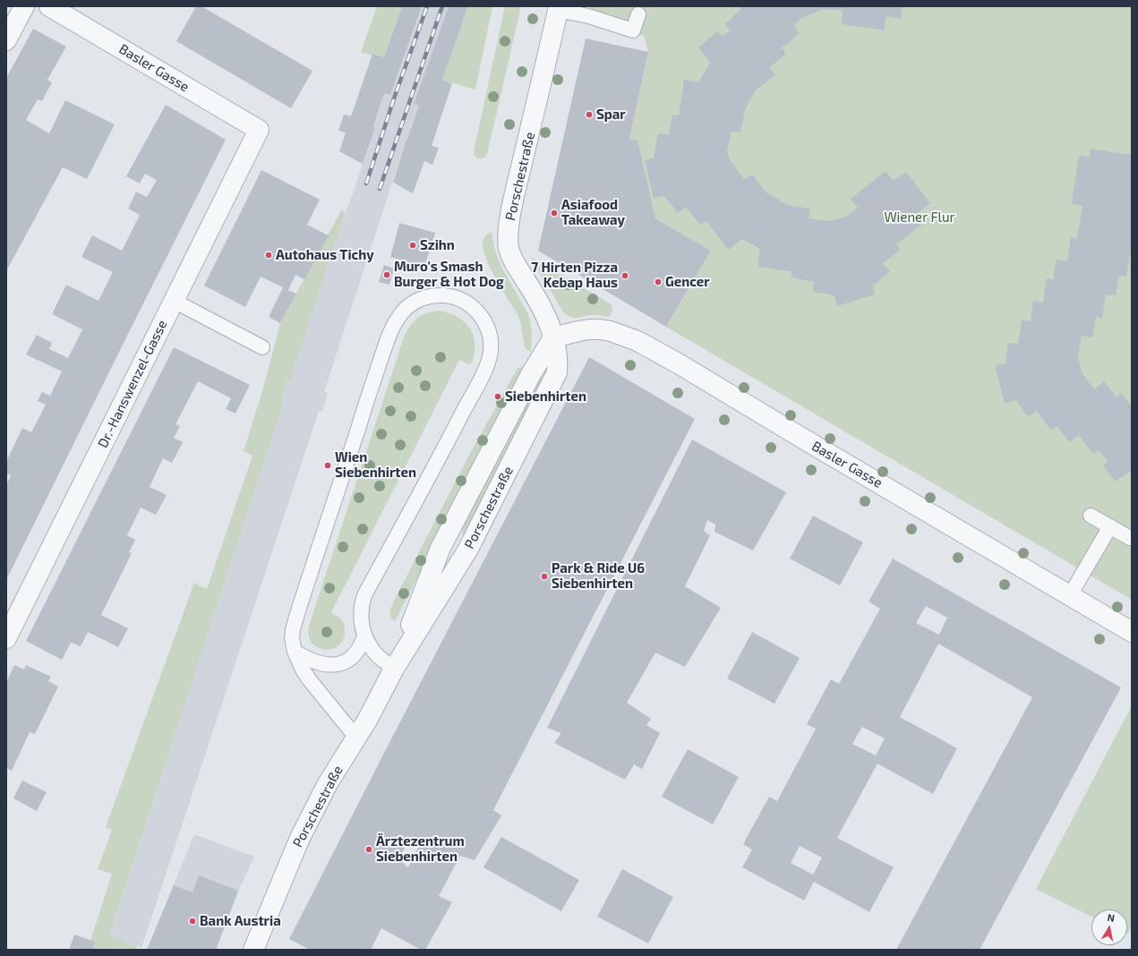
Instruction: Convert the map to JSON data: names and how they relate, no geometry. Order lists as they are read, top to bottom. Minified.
{"streets":{"street":["Basler Gasse","Porschestraße","Dr.-Hanswenzel-Gasse"]},"crossings":[["Basler Gasse","Porschestraße"],["Basler Gasse","Dr.-Hanswenzel-Gasse"]],"parks":["Wiener Flur"],"places":["Spar","Asiafood Takeaway","Szihn","Autohaus Tichy","Muro's Smash Burger & Hot Dog","7 Hirten Pizza Kebap Haus","Gencer","Siebenhirten","Wien Siebenhirten","Park & Ride U6 Siebenhirten","Ärztezentrum Siebenhirten","Bank Austria"],"north":"top"}
